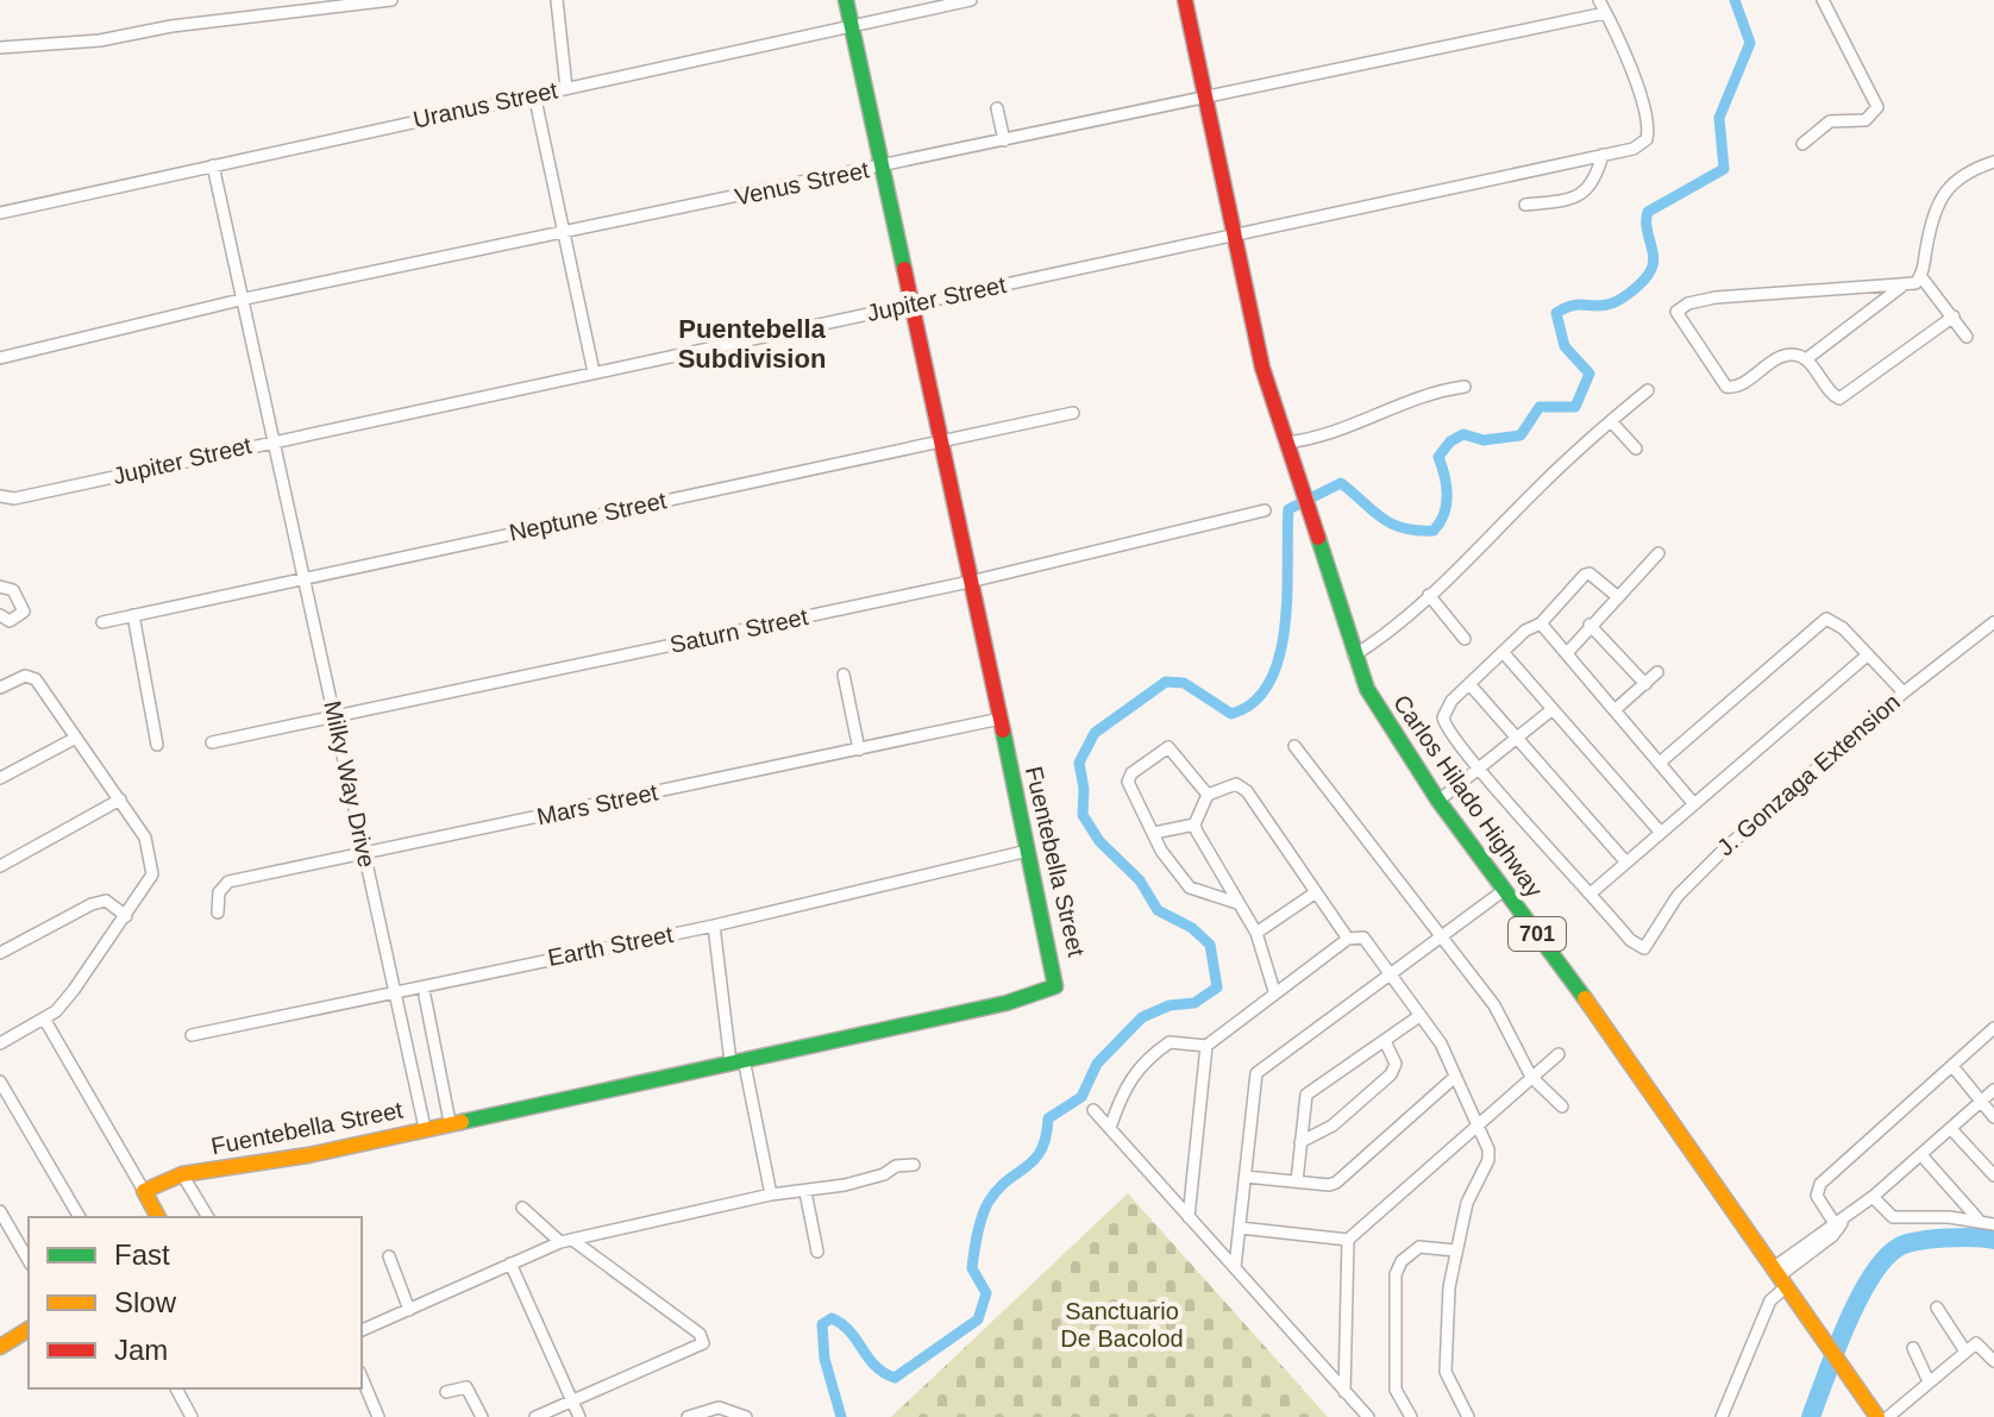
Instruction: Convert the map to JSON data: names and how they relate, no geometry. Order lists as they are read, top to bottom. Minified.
{"streets":{"street":["Uranus Street","Venus Street","Jupiter Street","Neptune Street","Saturn Street","J. Gonzaga Extension","Milky Way Drive","Carlos Hilado Highway","Mars Street","Fuentebella Street","701","Earth Street"]},"crossings":[["Uranus Street","Milky Way Drive"],["Uranus Street","Fuentebella Street"],["Venus Street","Jupiter Street"],["Venus Street","Milky Way Drive"],["Venus Street","Carlos Hilado Highway"],["Venus Street","Fuentebella Street"],["Jupiter Street","Milky Way Drive"],["Jupiter Street","Carlos Hilado Highway"],["Jupiter Street","Fuentebella Street"],["Neptune Street","Milky Way Drive"],["Neptune Street","Fuentebella Street"],["Saturn Street","Milky Way Drive"],["Saturn Street","Fuentebella Street"],["Milky Way Drive","Mars Street"],["Milky Way Drive","Fuentebella Street"],["Milky Way Drive","Earth Street"],["Mars Street","Fuentebella Street"],["Fuentebella Street","Earth Street"]],"districts":["Puentebella Subdivision"],"parks":["Sanctuario De Bacolod"],"legend":["Fast","Slow","Jam"]}
